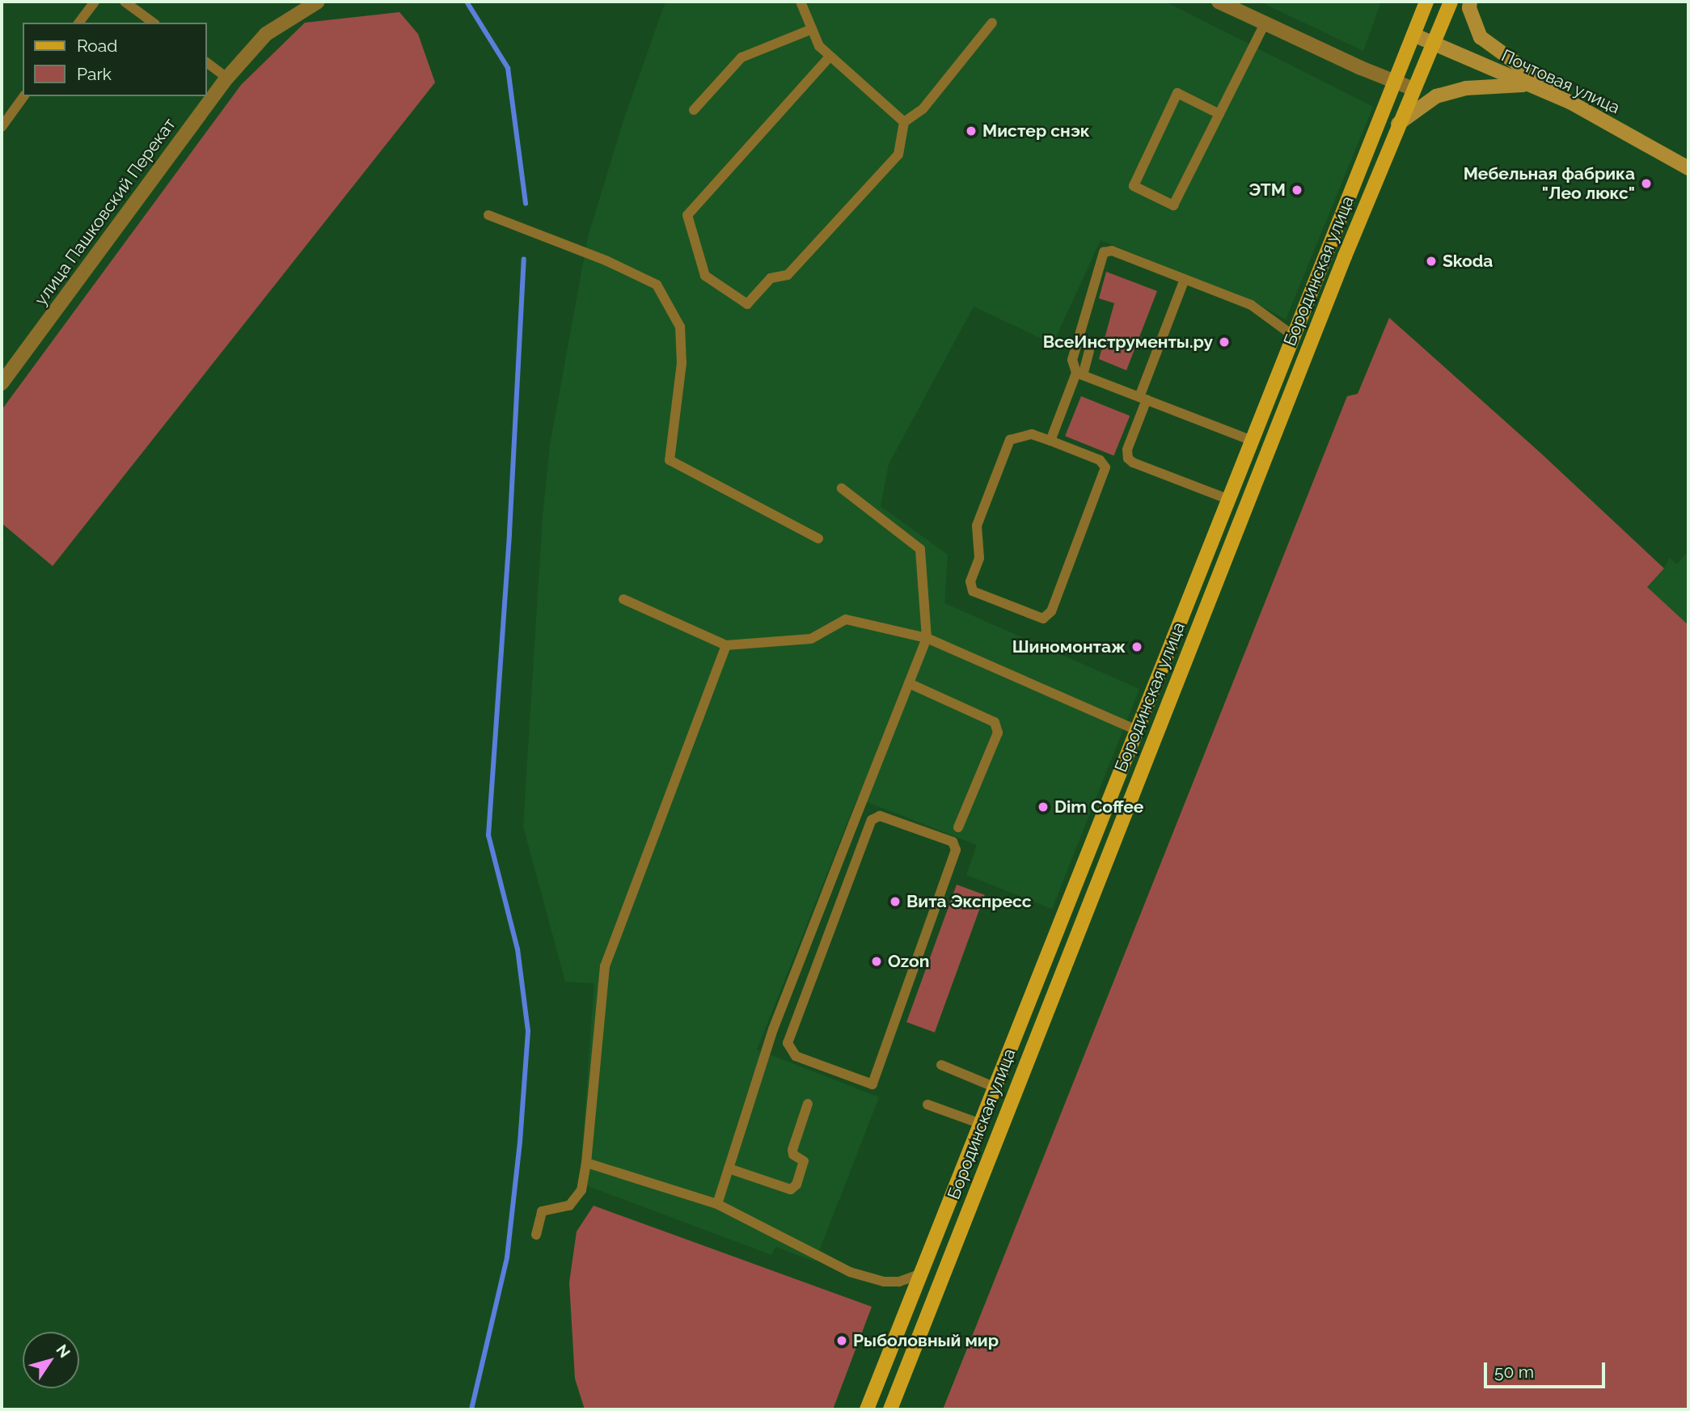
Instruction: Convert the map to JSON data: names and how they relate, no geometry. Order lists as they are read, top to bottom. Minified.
{"streets":{"main road":["Бородинская улица"],"street":["Почтовая улица","улица Пашковский Перекат"]},"crossings":[["Почтовая улица","Бородинская улица"]],"places":["Мистер снэк","Мебельная фабрика \"Лео люкс\"","ЭТМ","Skoda","ВсеИнструменты.ру","Шиномонтаж","Dim Coffee","Вита Экспресс","Ozon","Рыболовный мир"],"legend":["Road","Park"],"scale_bar":"50 m","north":"top right"}
